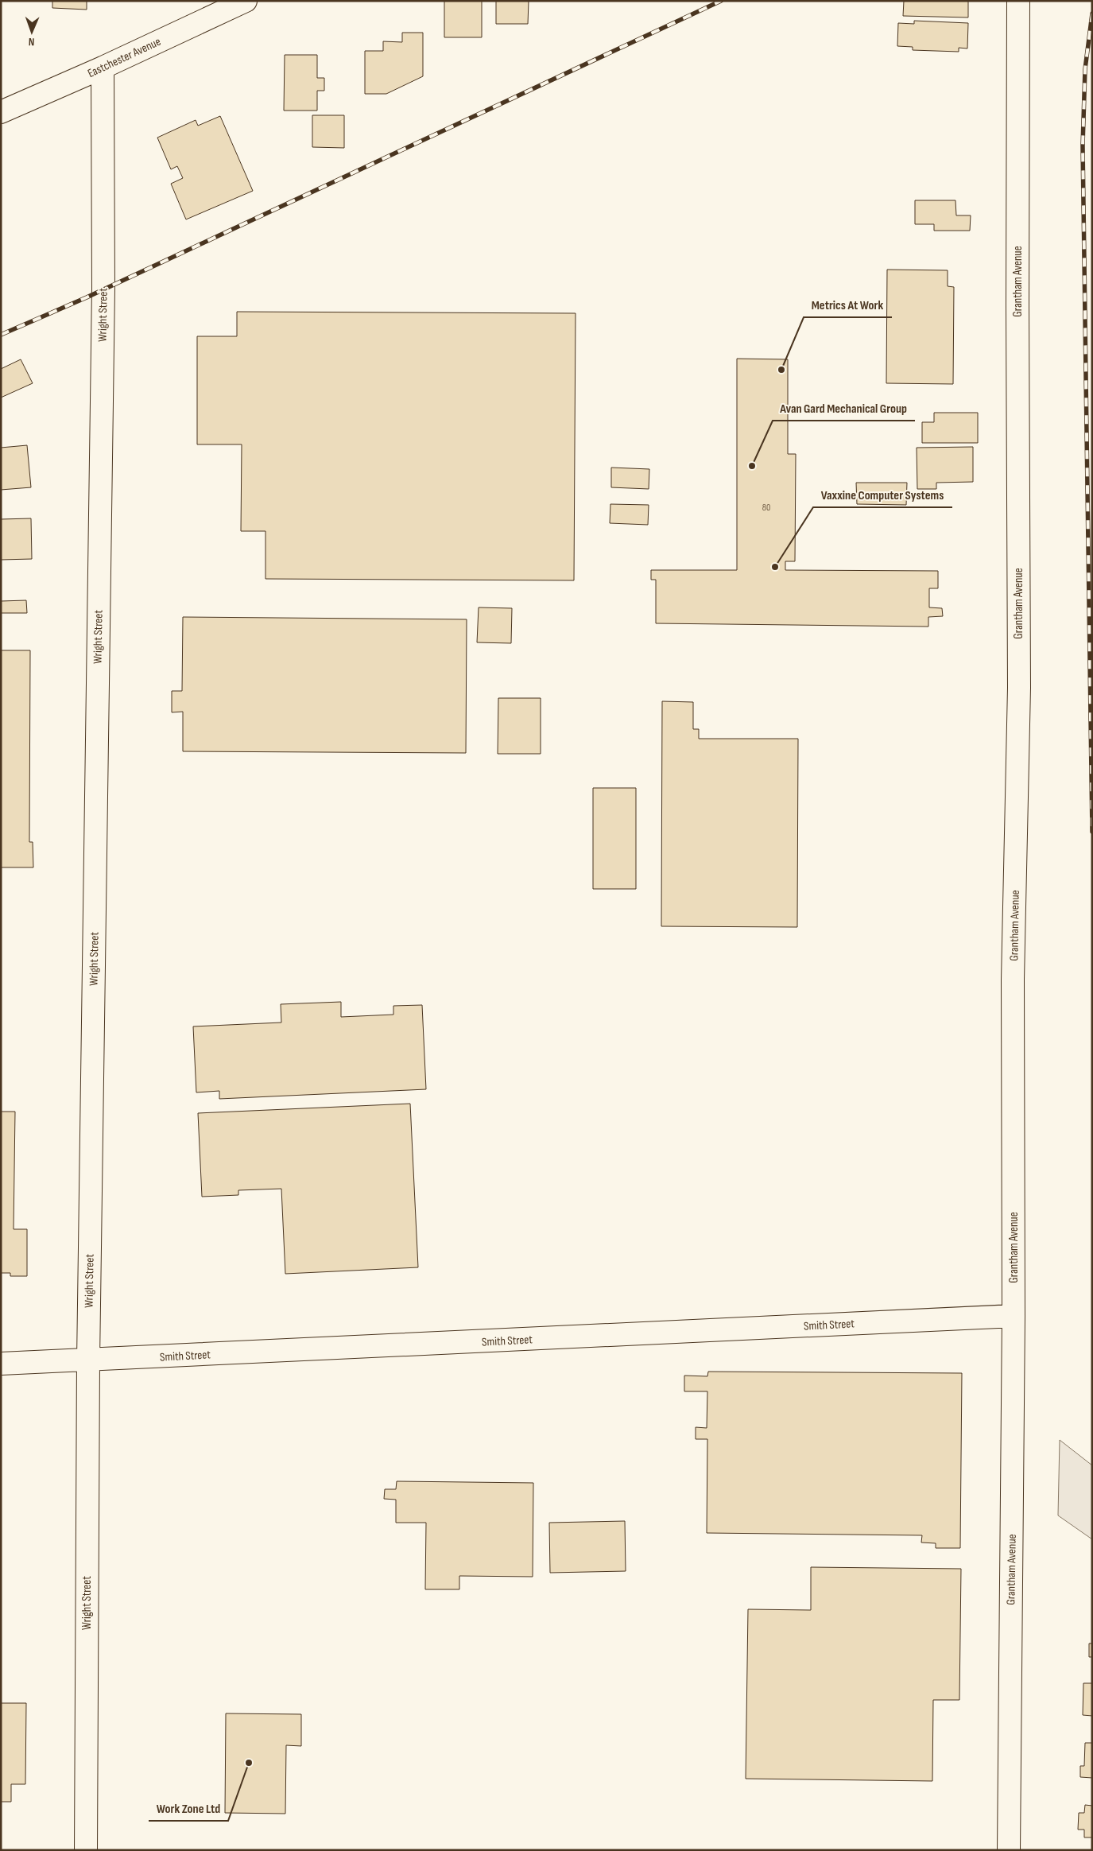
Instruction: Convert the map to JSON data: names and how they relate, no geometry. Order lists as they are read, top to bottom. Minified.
{"streets":{"street":["Eastchester Avenue","Grantham Avenue","Wright Street","Smith Street"]},"crossings":[["Eastchester Avenue","Wright Street"],["Grantham Avenue","Smith Street"],["Wright Street","Smith Street"]],"places":["Metrics At Work","Avan Gard Mechanical Group","Vaxxine Computer Systems","Work Zone Ltd"],"house_numbers":["80"],"north":"bottom"}
